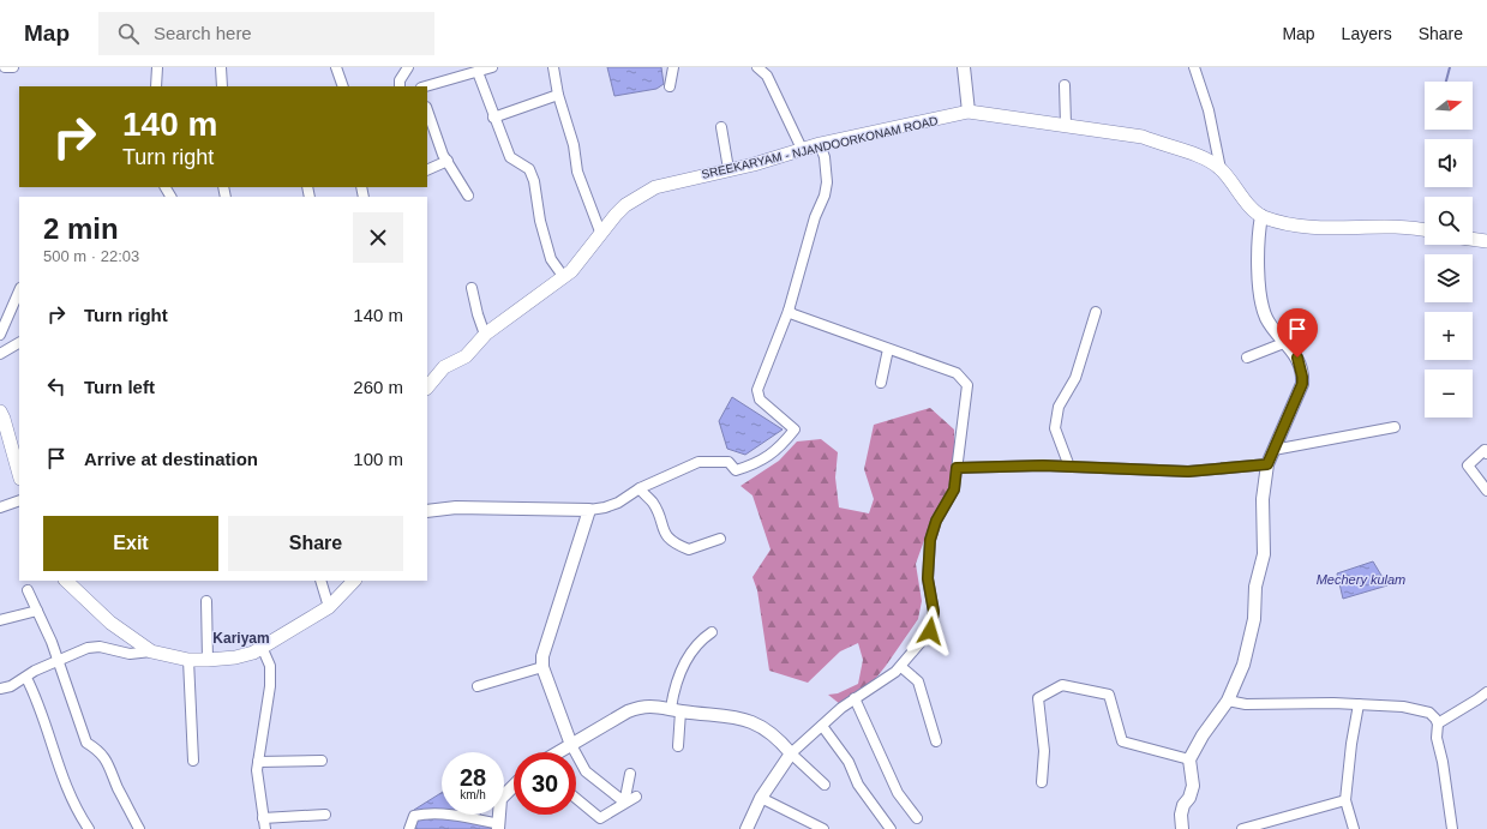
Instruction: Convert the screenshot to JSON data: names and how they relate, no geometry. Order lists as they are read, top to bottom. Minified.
{"streets":{"main road":["SREEKARYAM - NJANDOORKONAM ROAD"]},"districts":["Kariyam"],"water":["Mechery kulam"],"north":"right","page":{"header":"Map","search":"Search here","nav":["Map","Layers","Share"],"map_buttons":["+","−"],"turn":["140 m","Turn right"],"heading":["2 min","500 m · 22:03"],"list":[{"name":"Turn right","value":"140 m"},{"name":"Turn left","value":"260 m"},{"name":"Arrive at destination","value":"100 m"}],"buttons":["Exit","Share"],"speed":"28 km/h","limit":"30"}}
